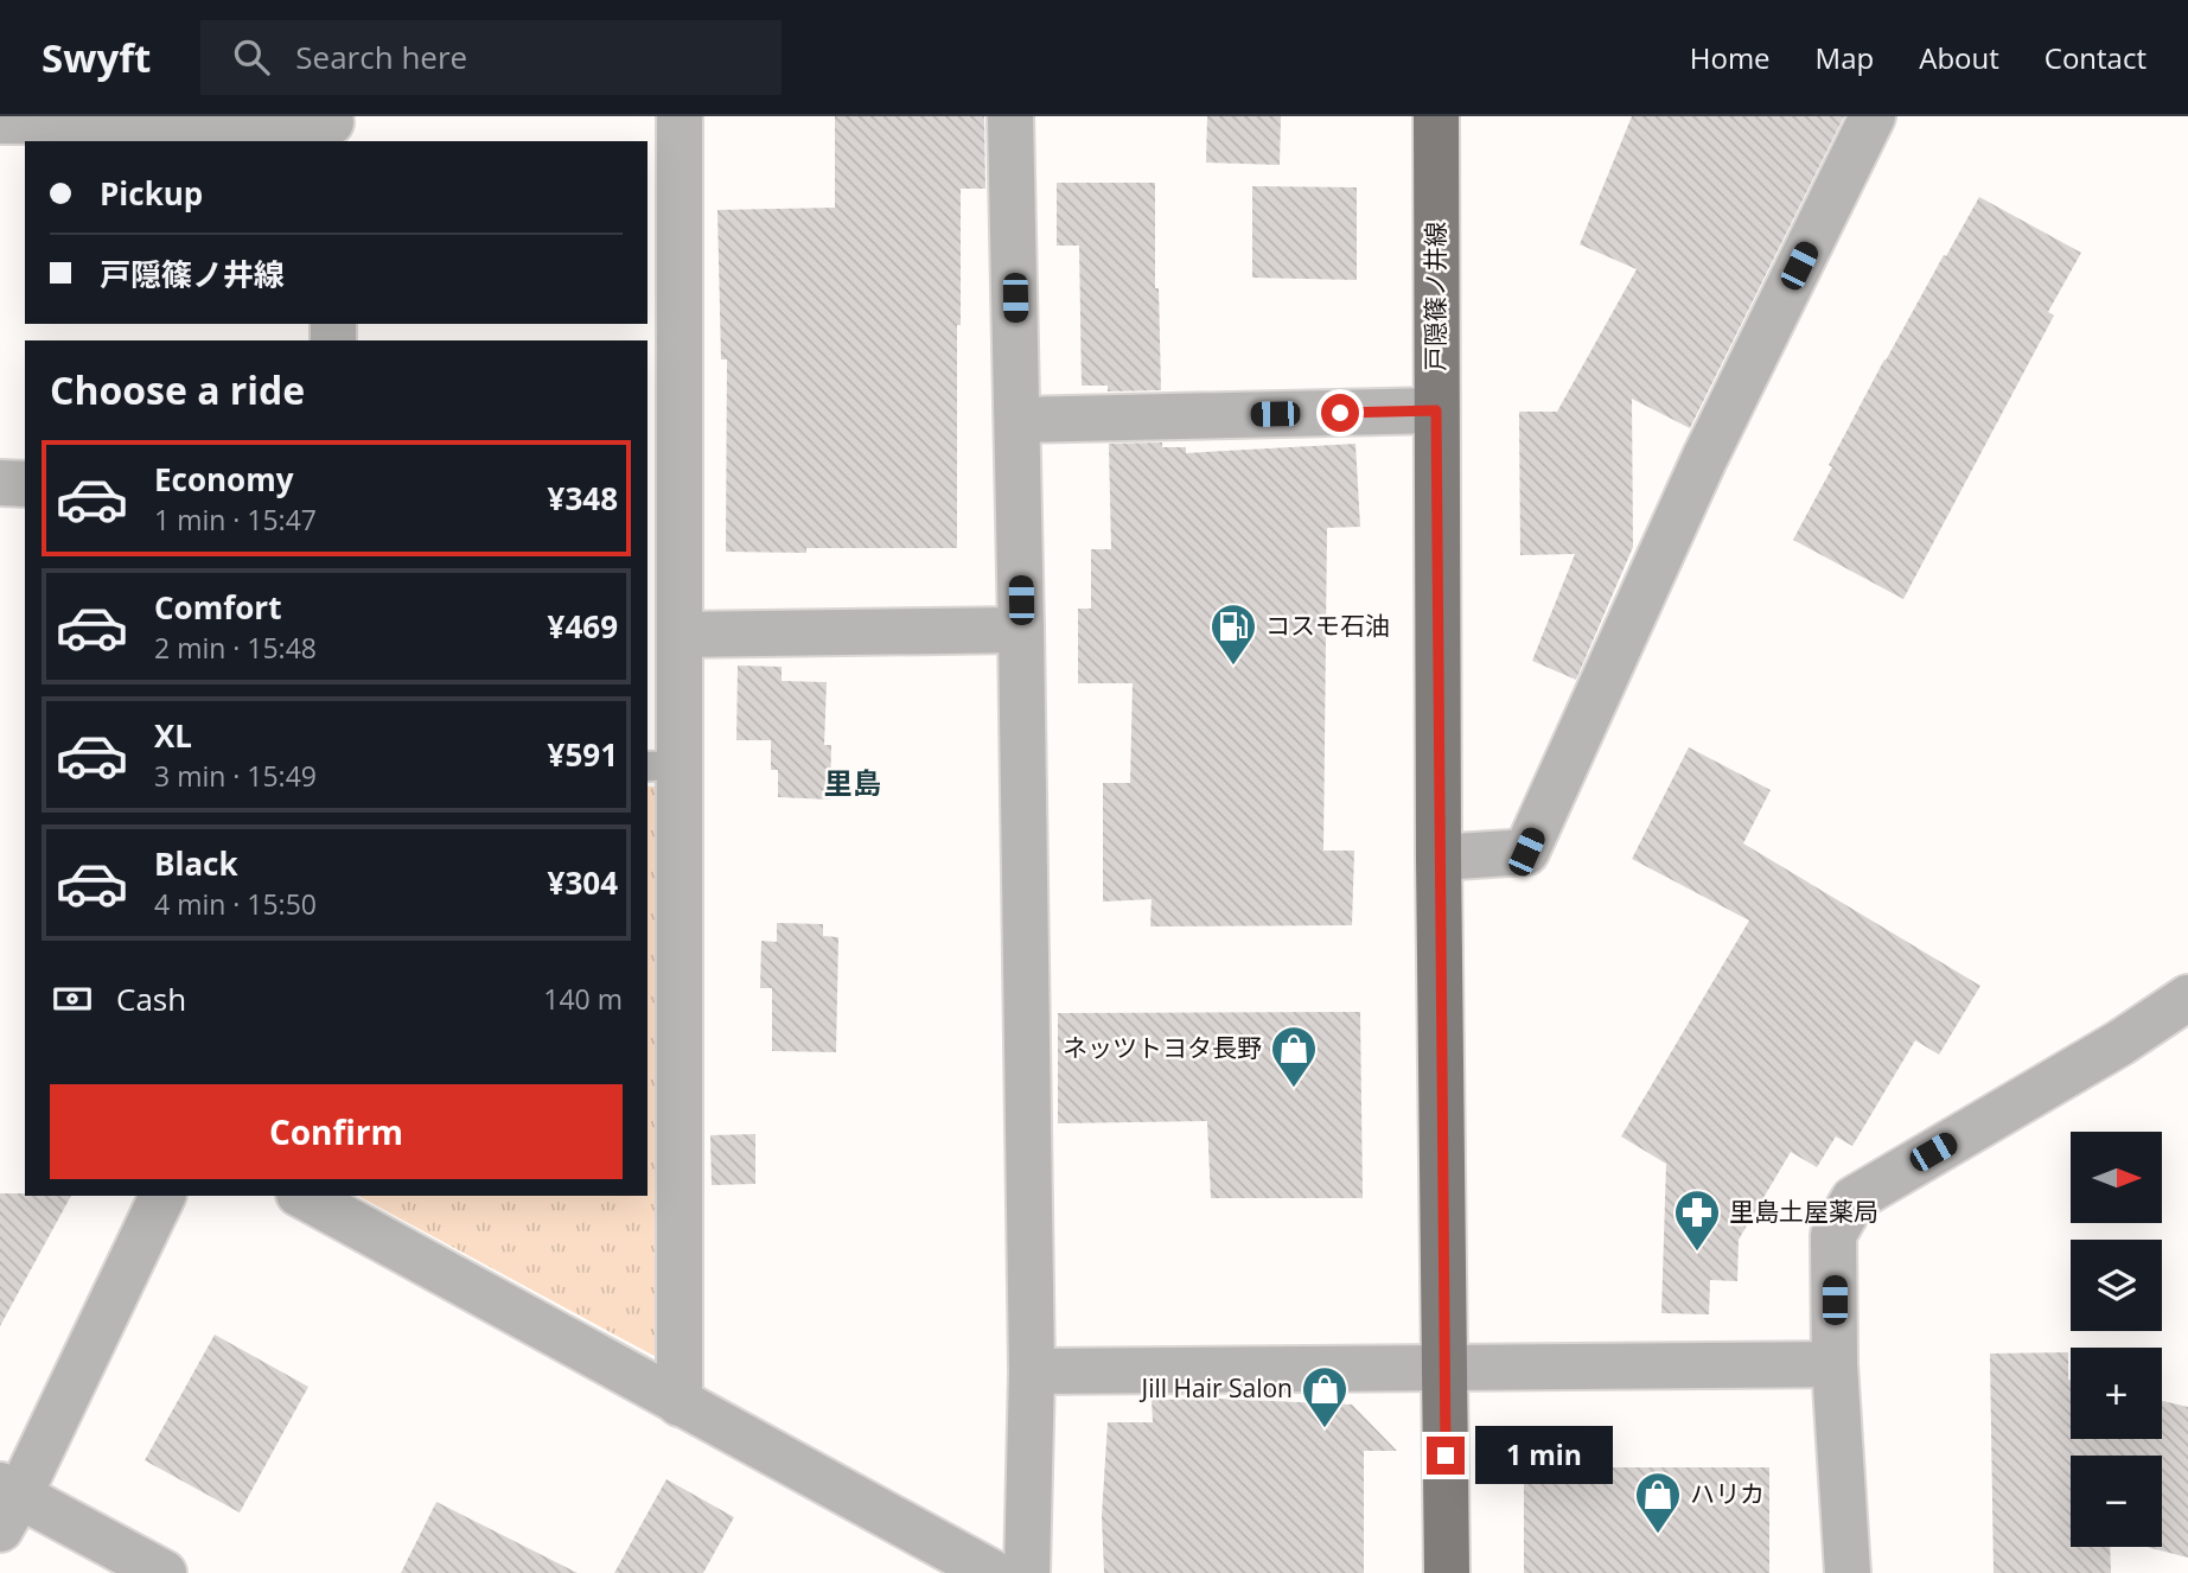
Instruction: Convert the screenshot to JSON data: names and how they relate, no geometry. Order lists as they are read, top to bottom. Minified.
{"streets":{"main road":["戸隠篠ノ井線"]},"districts":["里島"],"places":{"fuel station":["コスモ石油"],"shop":["ネッツトヨタ長野","Jill Hair Salon","ハリカ"],"pharmacy":["里島土屋薬局"]},"north":"right","page":{"header":"Swyft","search":"Search here","nav":["Home","Map","About","Contact"],"banner":["Pickup","戸隠篠ノ井線"],"heading":"Choose a ride","list":[{"name":"Economy","note":"1 min · 15:47","value":"¥348"},{"name":"Comfort","note":"2 min · 15:48","value":"¥469"},{"name":"XL","note":"3 min · 15:49","value":"¥591"},{"name":"Black","note":"4 min · 15:50","value":"¥304"}],"pay":["Cash","140 m"],"buttons":"Confirm","map_buttons":["+","−"],"bubble":"1 min"}}
